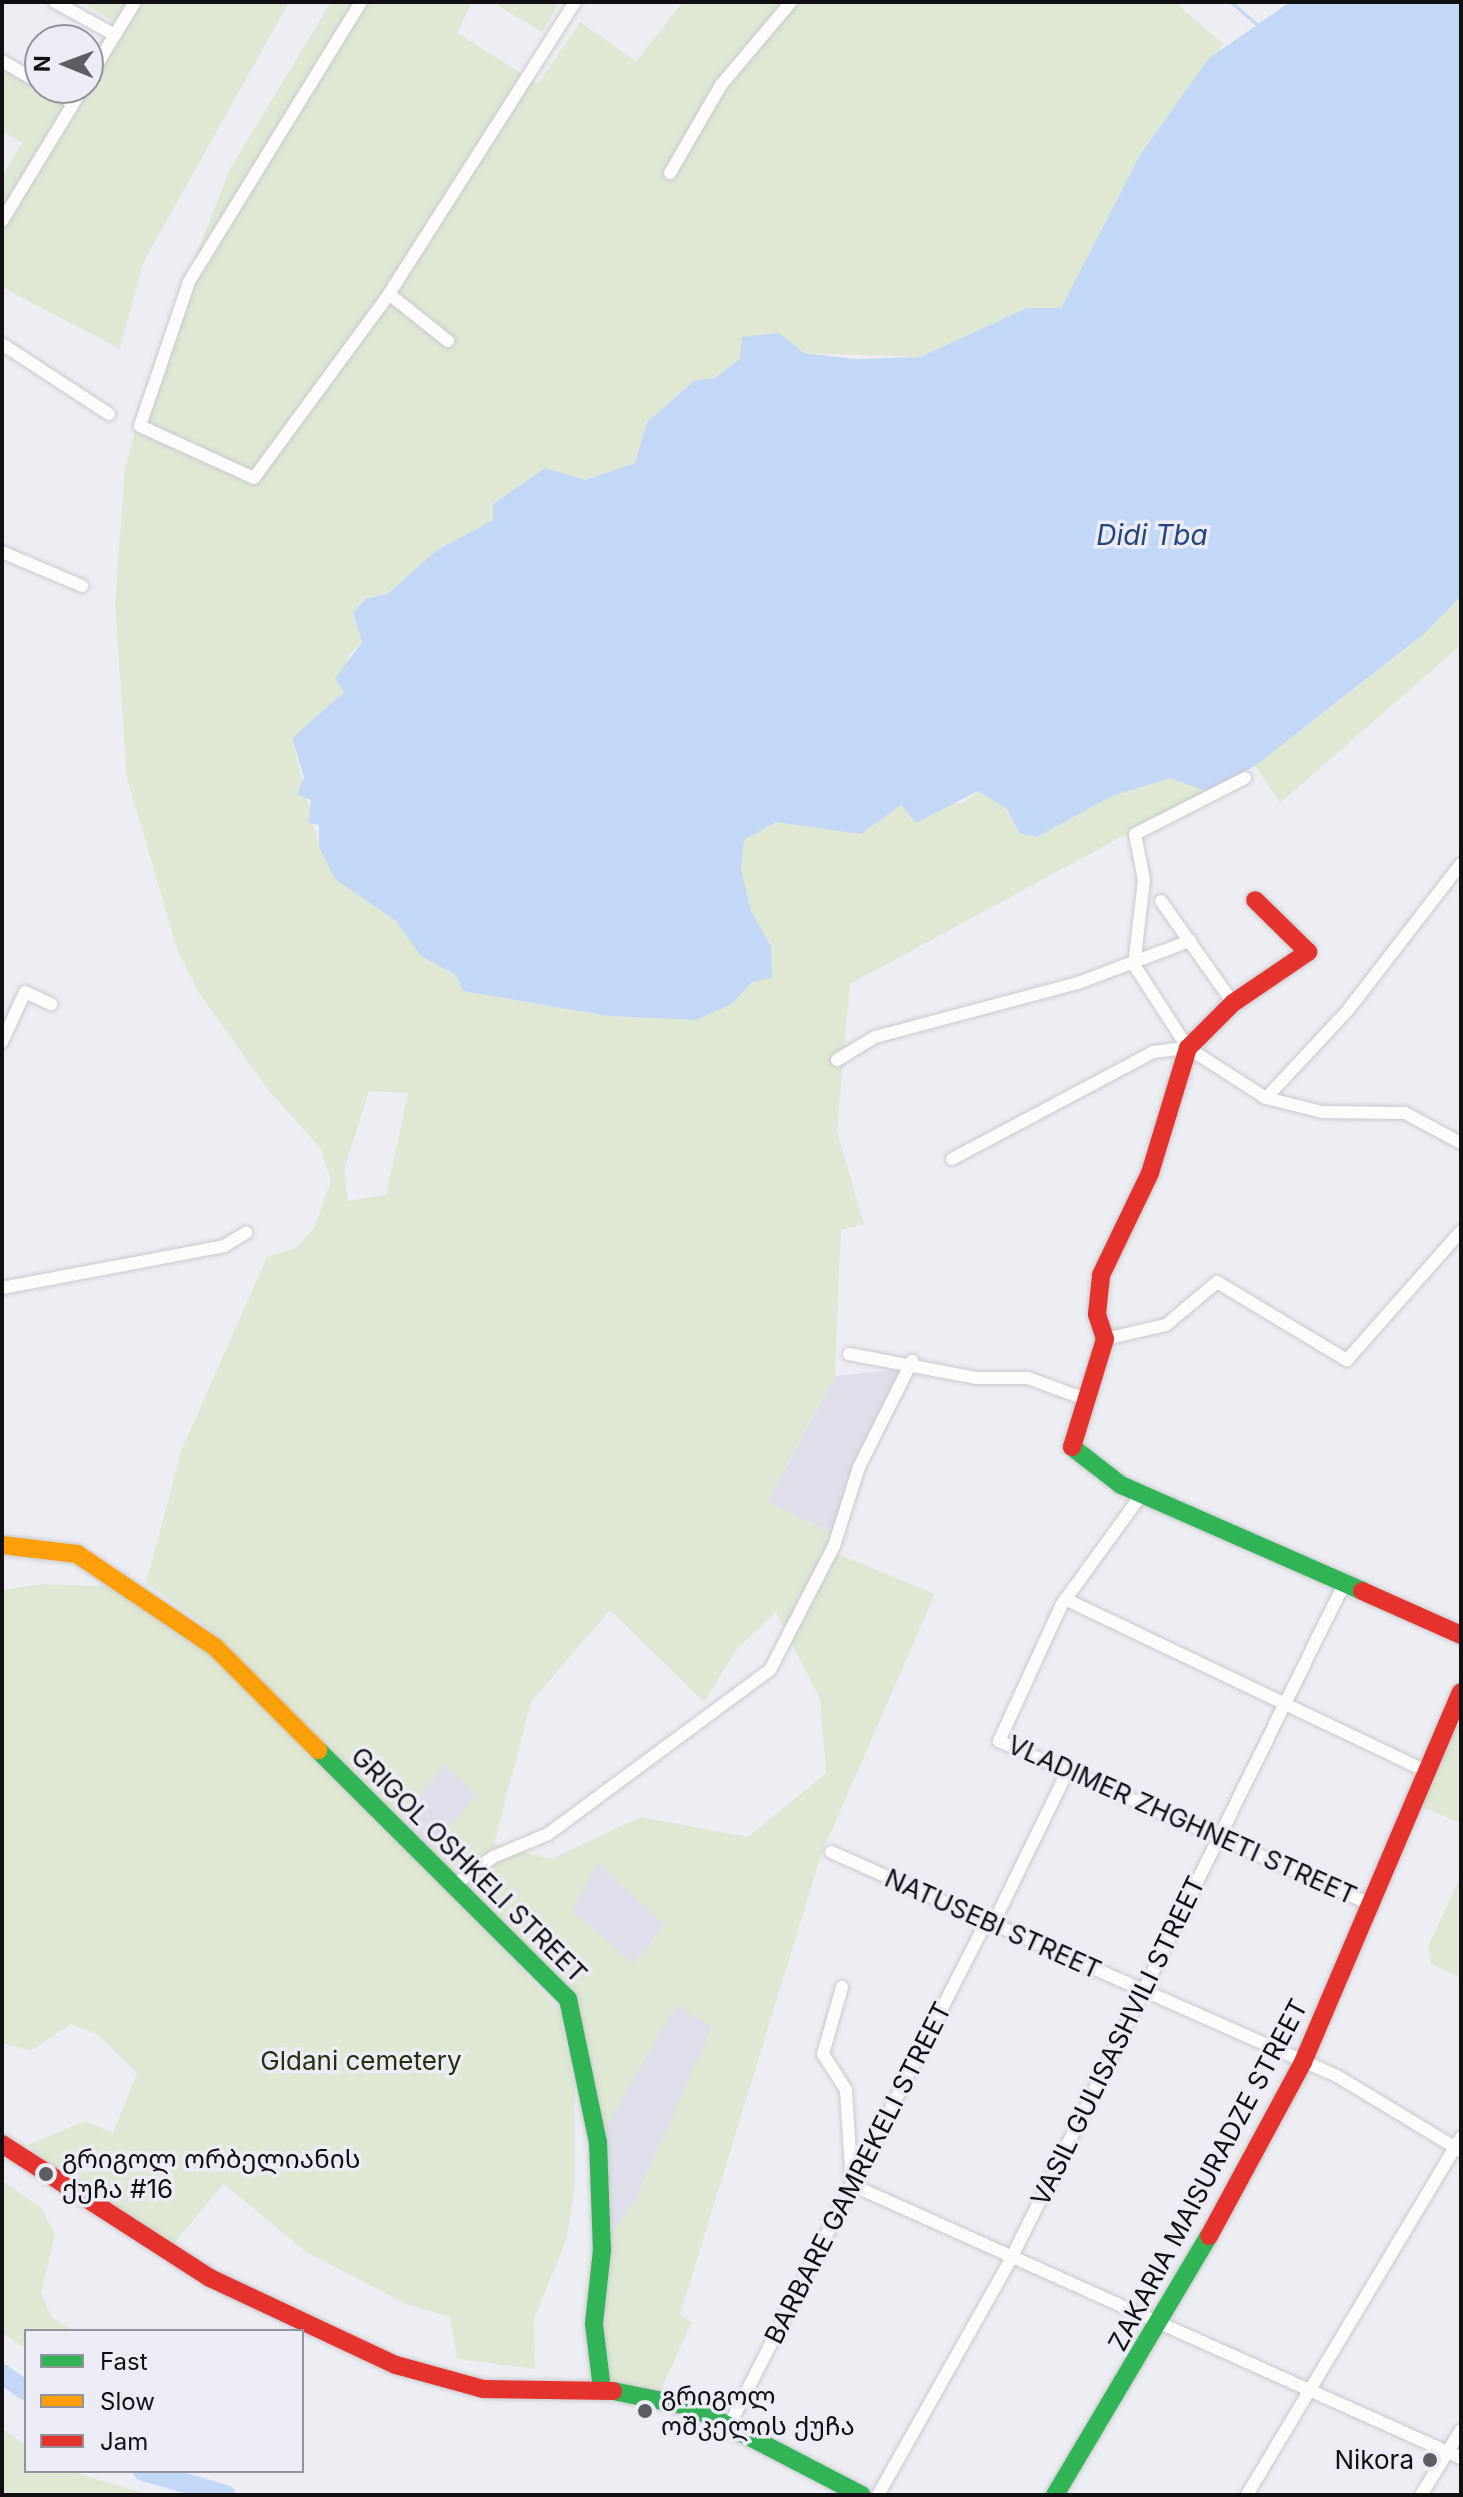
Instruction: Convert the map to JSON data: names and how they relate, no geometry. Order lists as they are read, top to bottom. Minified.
{"streets":{"street":["VLADIMER ZHGHNETI STREET","GRIGOL OSHKELI STREET","NATUSEBI STREET","VASIL GULISASHVILI STREET","BARBARE GAMREKELI STREET","ZAKARIA MAISURADZE STREET"]},"crossings":[["VLADIMER ZHGHNETI STREET","VASIL GULISASHVILI STREET"],["VLADIMER ZHGHNETI STREET","BARBARE GAMREKELI STREET"],["VLADIMER ZHGHNETI STREET","ZAKARIA MAISURADZE STREET"],["NATUSEBI STREET","VASIL GULISASHVILI STREET"],["NATUSEBI STREET","BARBARE GAMREKELI STREET"],["NATUSEBI STREET","ZAKARIA MAISURADZE STREET"]],"water":["Didi Tba"],"parks":["Gldani cemetery"],"places":["გრიგოლ ორბელიანის ქუჩა #16","გრიგოლ ოშკელის ქუჩა","Nikora"],"legend":["Fast","Slow","Jam"],"north":"left"}
